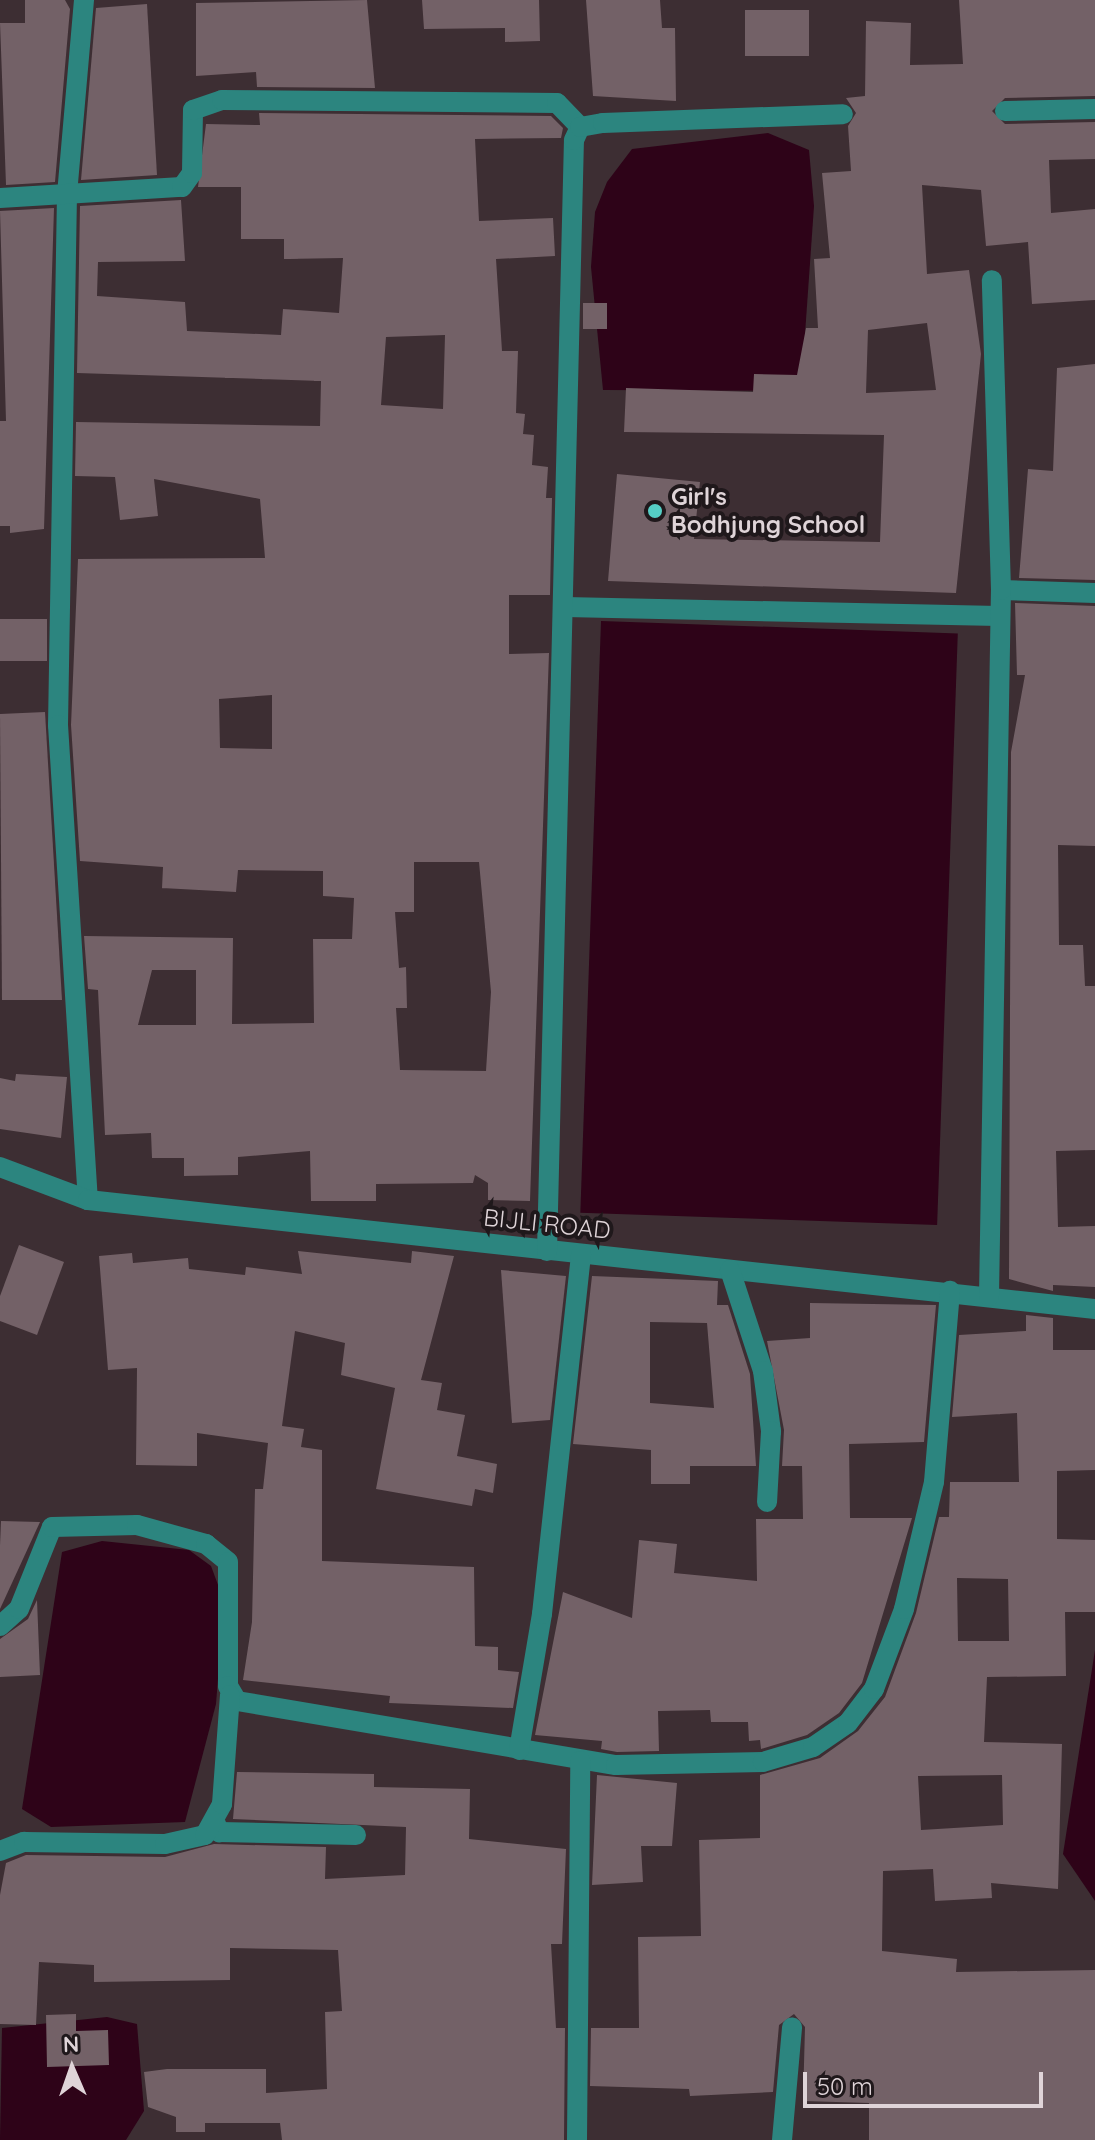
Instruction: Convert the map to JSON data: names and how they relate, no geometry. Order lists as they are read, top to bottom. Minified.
{"streets":{"street":["BIJLI ROAD"]},"places":["Girl's Bodhjung School"],"scale_bar":"50 m","north":"top"}
